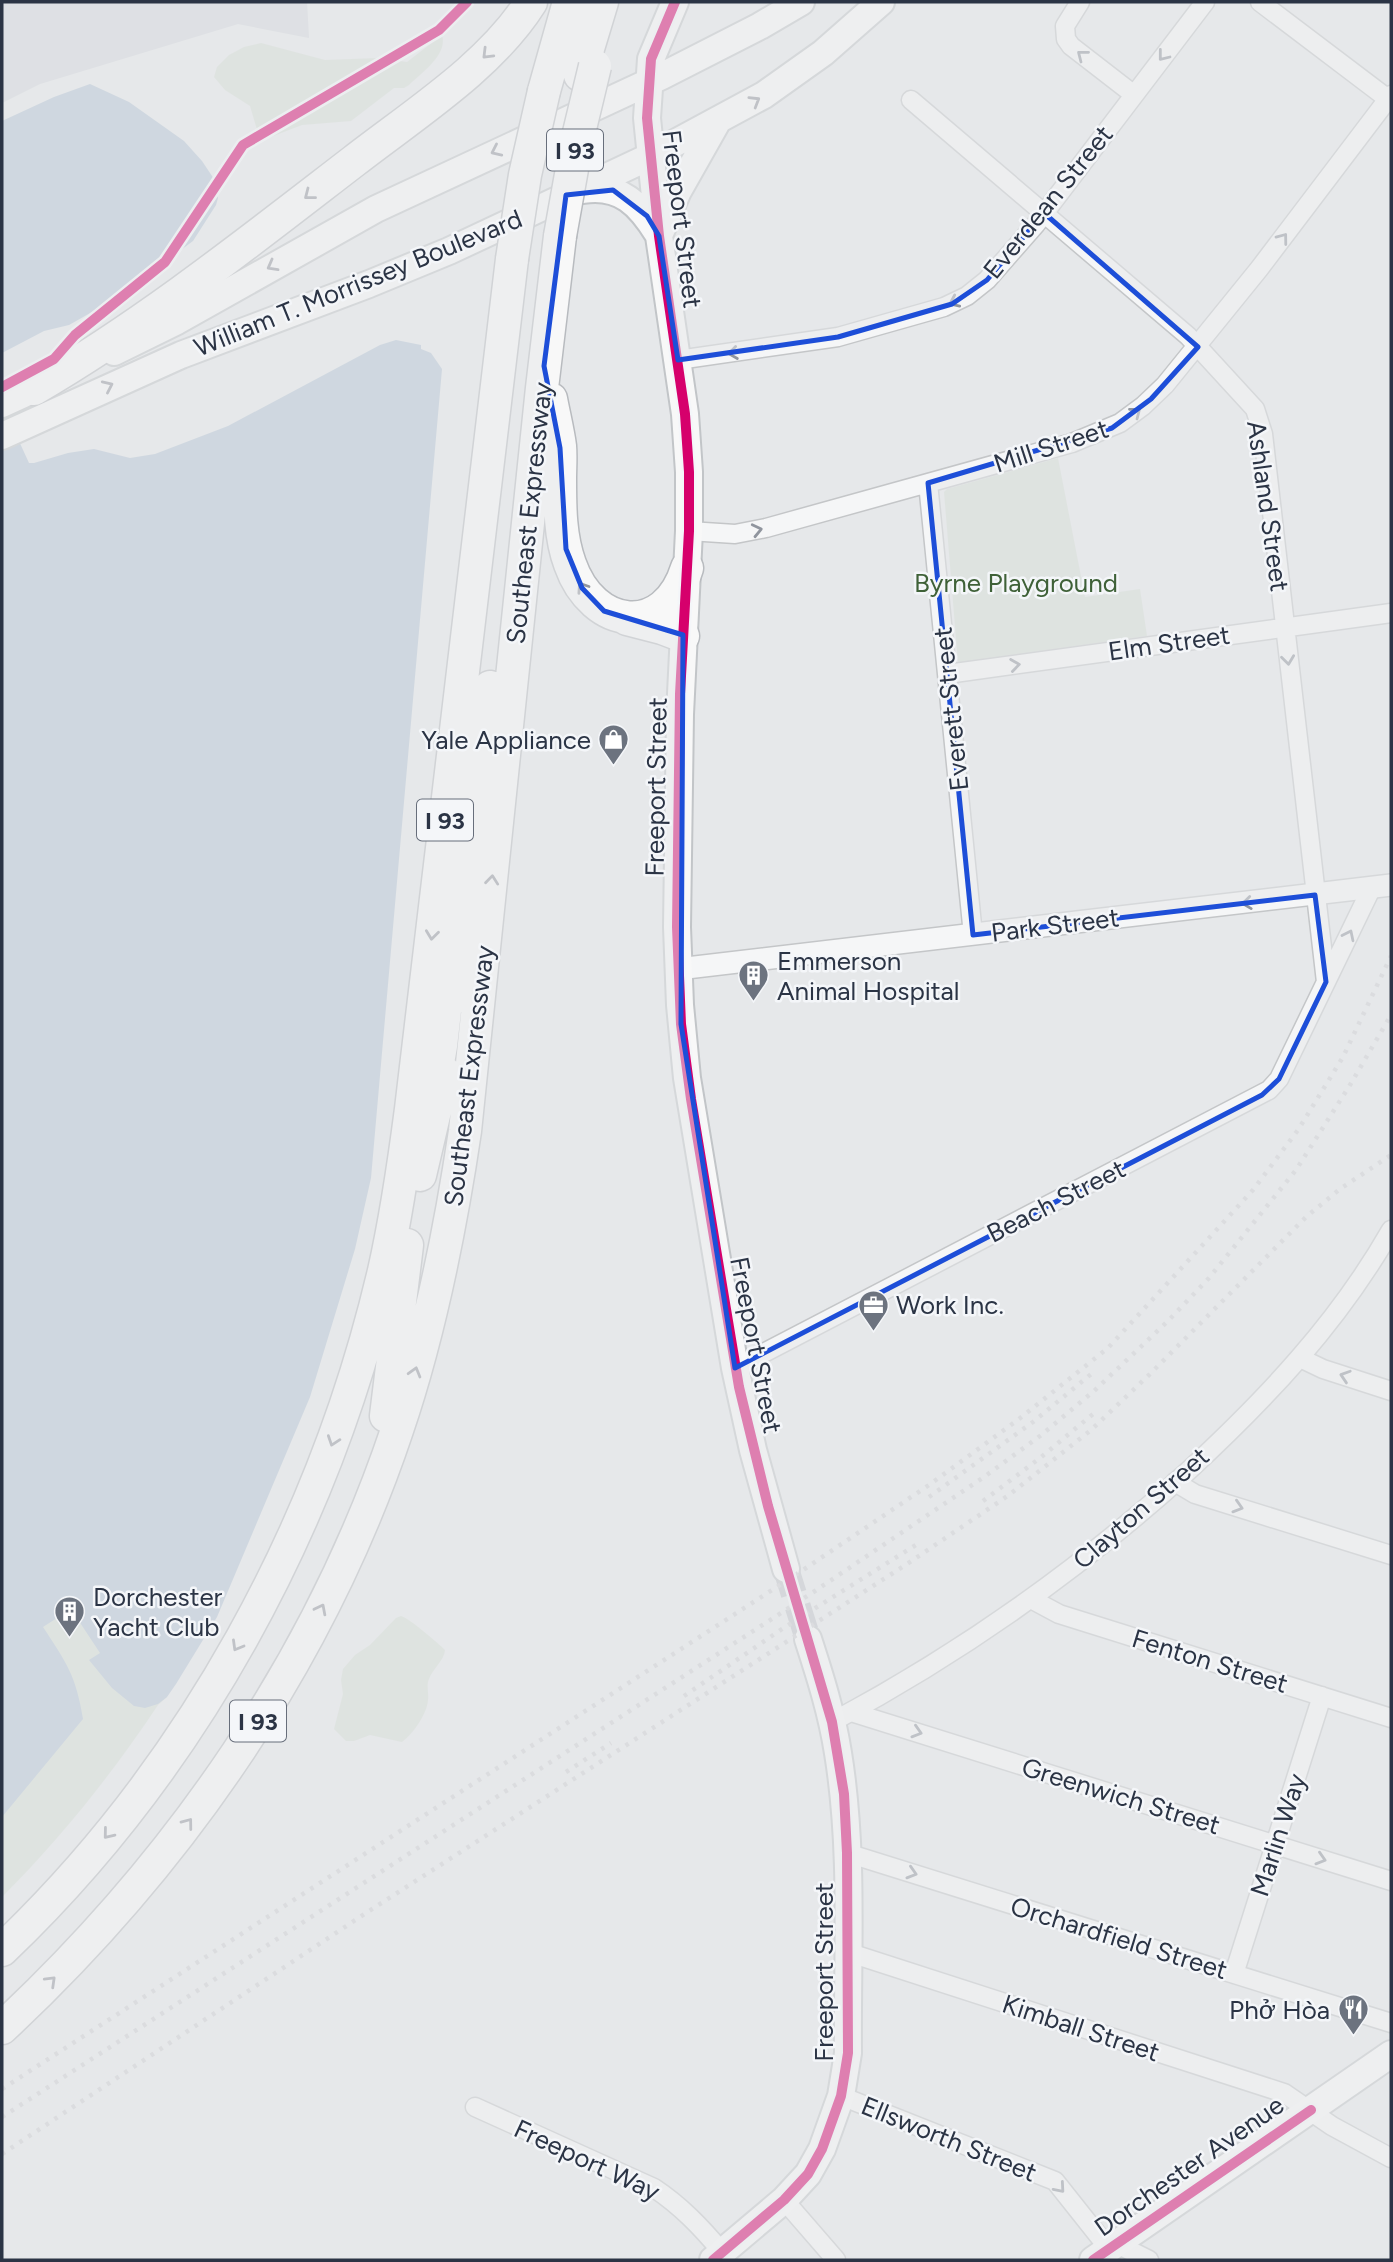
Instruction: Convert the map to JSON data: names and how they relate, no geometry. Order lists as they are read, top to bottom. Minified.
{"streets":{"highway":["I 93","Southeast Expressway"],"main road":["Freeport Street","William T. Morrissey Boulevard","Dorchester Avenue"],"street":["Everdean Street","Mill Street","Ashland Street","Elm Street","Everett Street","Park Street","Beach Street","Clayton Street","Fenton Street","Greenwich Street","Marlin Way","Orchardfield Street","Kimball Street","Ellsworth Street","Freeport Way"]},"crossings":[["I 93","Southeast Expressway"],["Everdean Street","Freeport Street"],["Everdean Street","Ashland Street"],["Freeport Street","William T. Morrissey Boulevard"],["Freeport Street","Mill Street"],["Freeport Street","Park Street"],["Freeport Street","Beach Street"],["Freeport Street","Clayton Street"],["Freeport Street","Greenwich Street"],["Freeport Street","Orchardfield Street"],["Freeport Street","Kimball Street"],["Freeport Street","Ellsworth Street"],["Freeport Street","Freeport Way"],["Mill Street","Ashland Street"],["Mill Street","Everett Street"],["Ashland Street","Elm Street"],["Ashland Street","Park Street"],["Elm Street","Everett Street"],["Everett Street","Park Street"],["Park Street","Beach Street"],["Clayton Street","Fenton Street"],["Clayton Street","Greenwich Street"],["Fenton Street","Marlin Way"],["Greenwich Street","Marlin Way"],["Marlin Way","Orchardfield Street"],["Kimball Street","Dorchester Avenue"],["Ellsworth Street","Dorchester Avenue"]],"one_way":["Everdean Street","Mill Street","Elm Street","Park Street","Greenwich Street","Orchardfield Street","Ellsworth Street"],"parks":["Byrne Playground"],"places":{"shop":["Yale Appliance"],"building":["Emmerson Animal Hospital","Dorchester Yacht Club"],"office":["Work Inc."],"restaurant":["Phở Hòa"]}}
